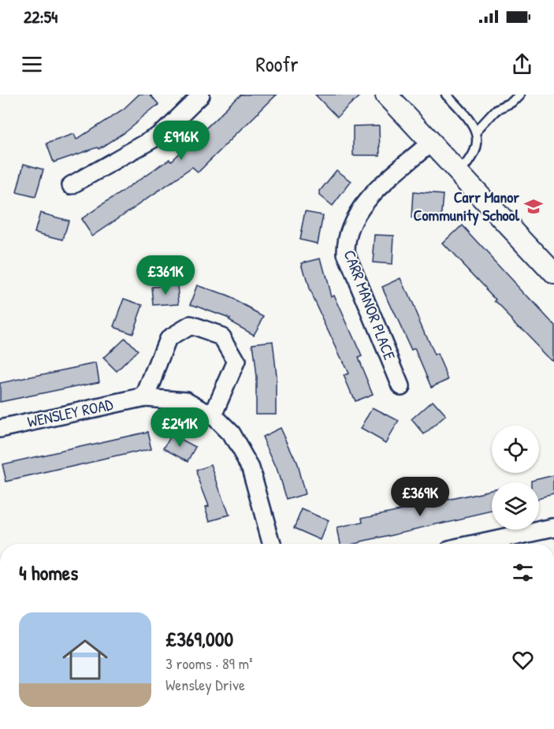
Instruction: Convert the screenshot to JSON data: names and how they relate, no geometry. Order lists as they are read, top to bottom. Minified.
{"streets":{"street":["CARR MANOR PLACE","WENSLEY ROAD"]},"places":{"school or university":["Carr Manor Community School"]},"page":{"status":"22:54","header":"Roofr","price":["£916K","£361K","£241K","£369K"],"heading":"4 homes","list":[{"name":"£369,000","note":"3 rooms · 89 m² · Wensley Drive"}]}}
